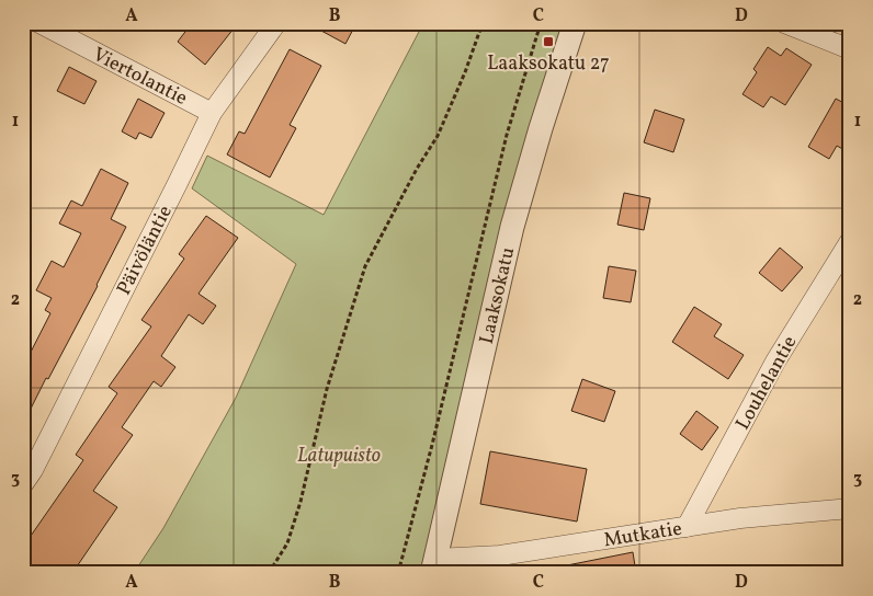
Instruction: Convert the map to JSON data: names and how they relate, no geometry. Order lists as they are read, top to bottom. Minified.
{"streets":{"street":["Viertolantie","Päivöläntie","Laaksokatu","Louhelantie","Mutkatie"]},"crossings":[["Viertolantie","Päivöläntie"],["Laaksokatu","Mutkatie"],["Louhelantie","Mutkatie"]],"parks":["Latupuisto"],"places":{"transit":["Laaksokatu 27"]},"grid":{"columns":["A","B","C","D"],"rows":["1","2","3"]}}
